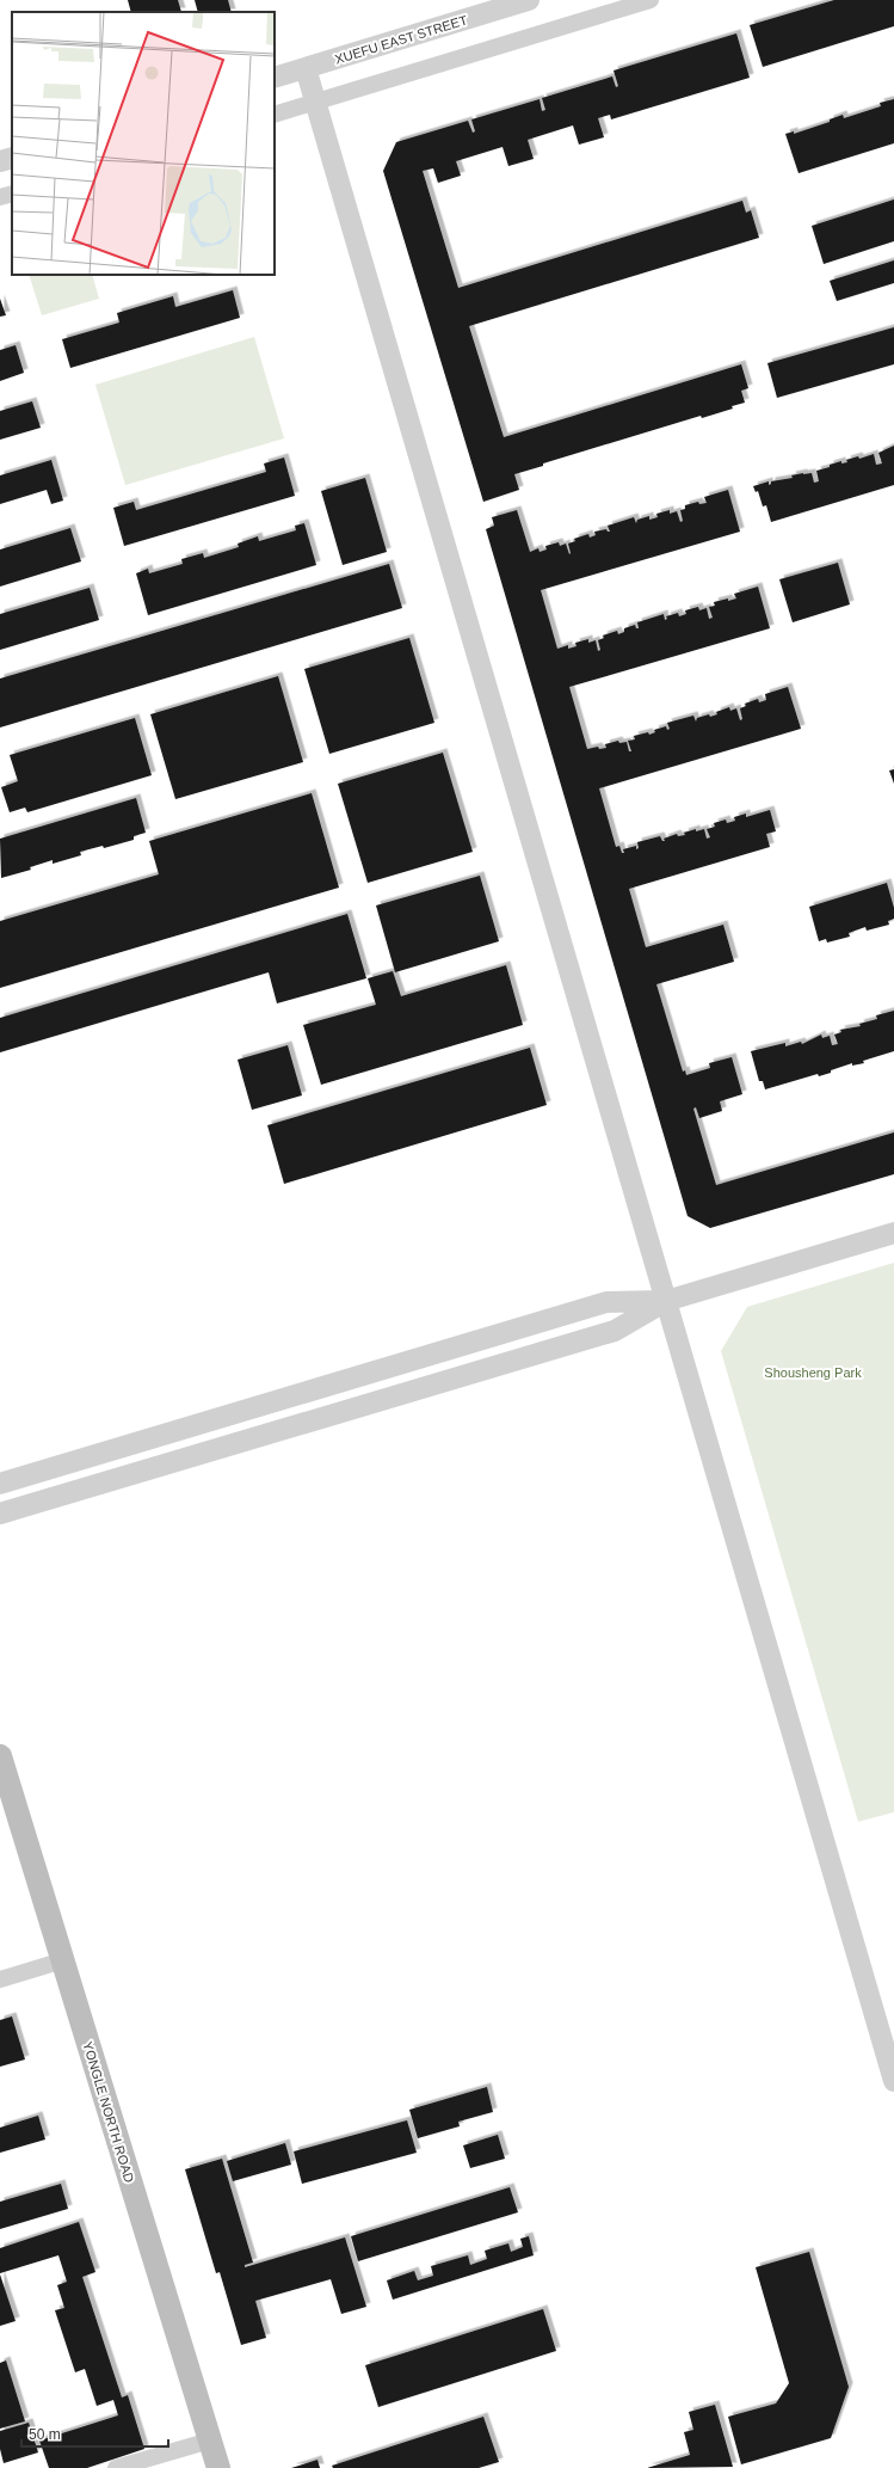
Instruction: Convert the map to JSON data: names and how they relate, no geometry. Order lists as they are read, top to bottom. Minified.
{"streets":{"main road":["YONGLE NORTH ROAD"],"street":["XUEFU EAST STREET"]},"parks":["Shousheng Park"],"scale_bar":"50 m"}
